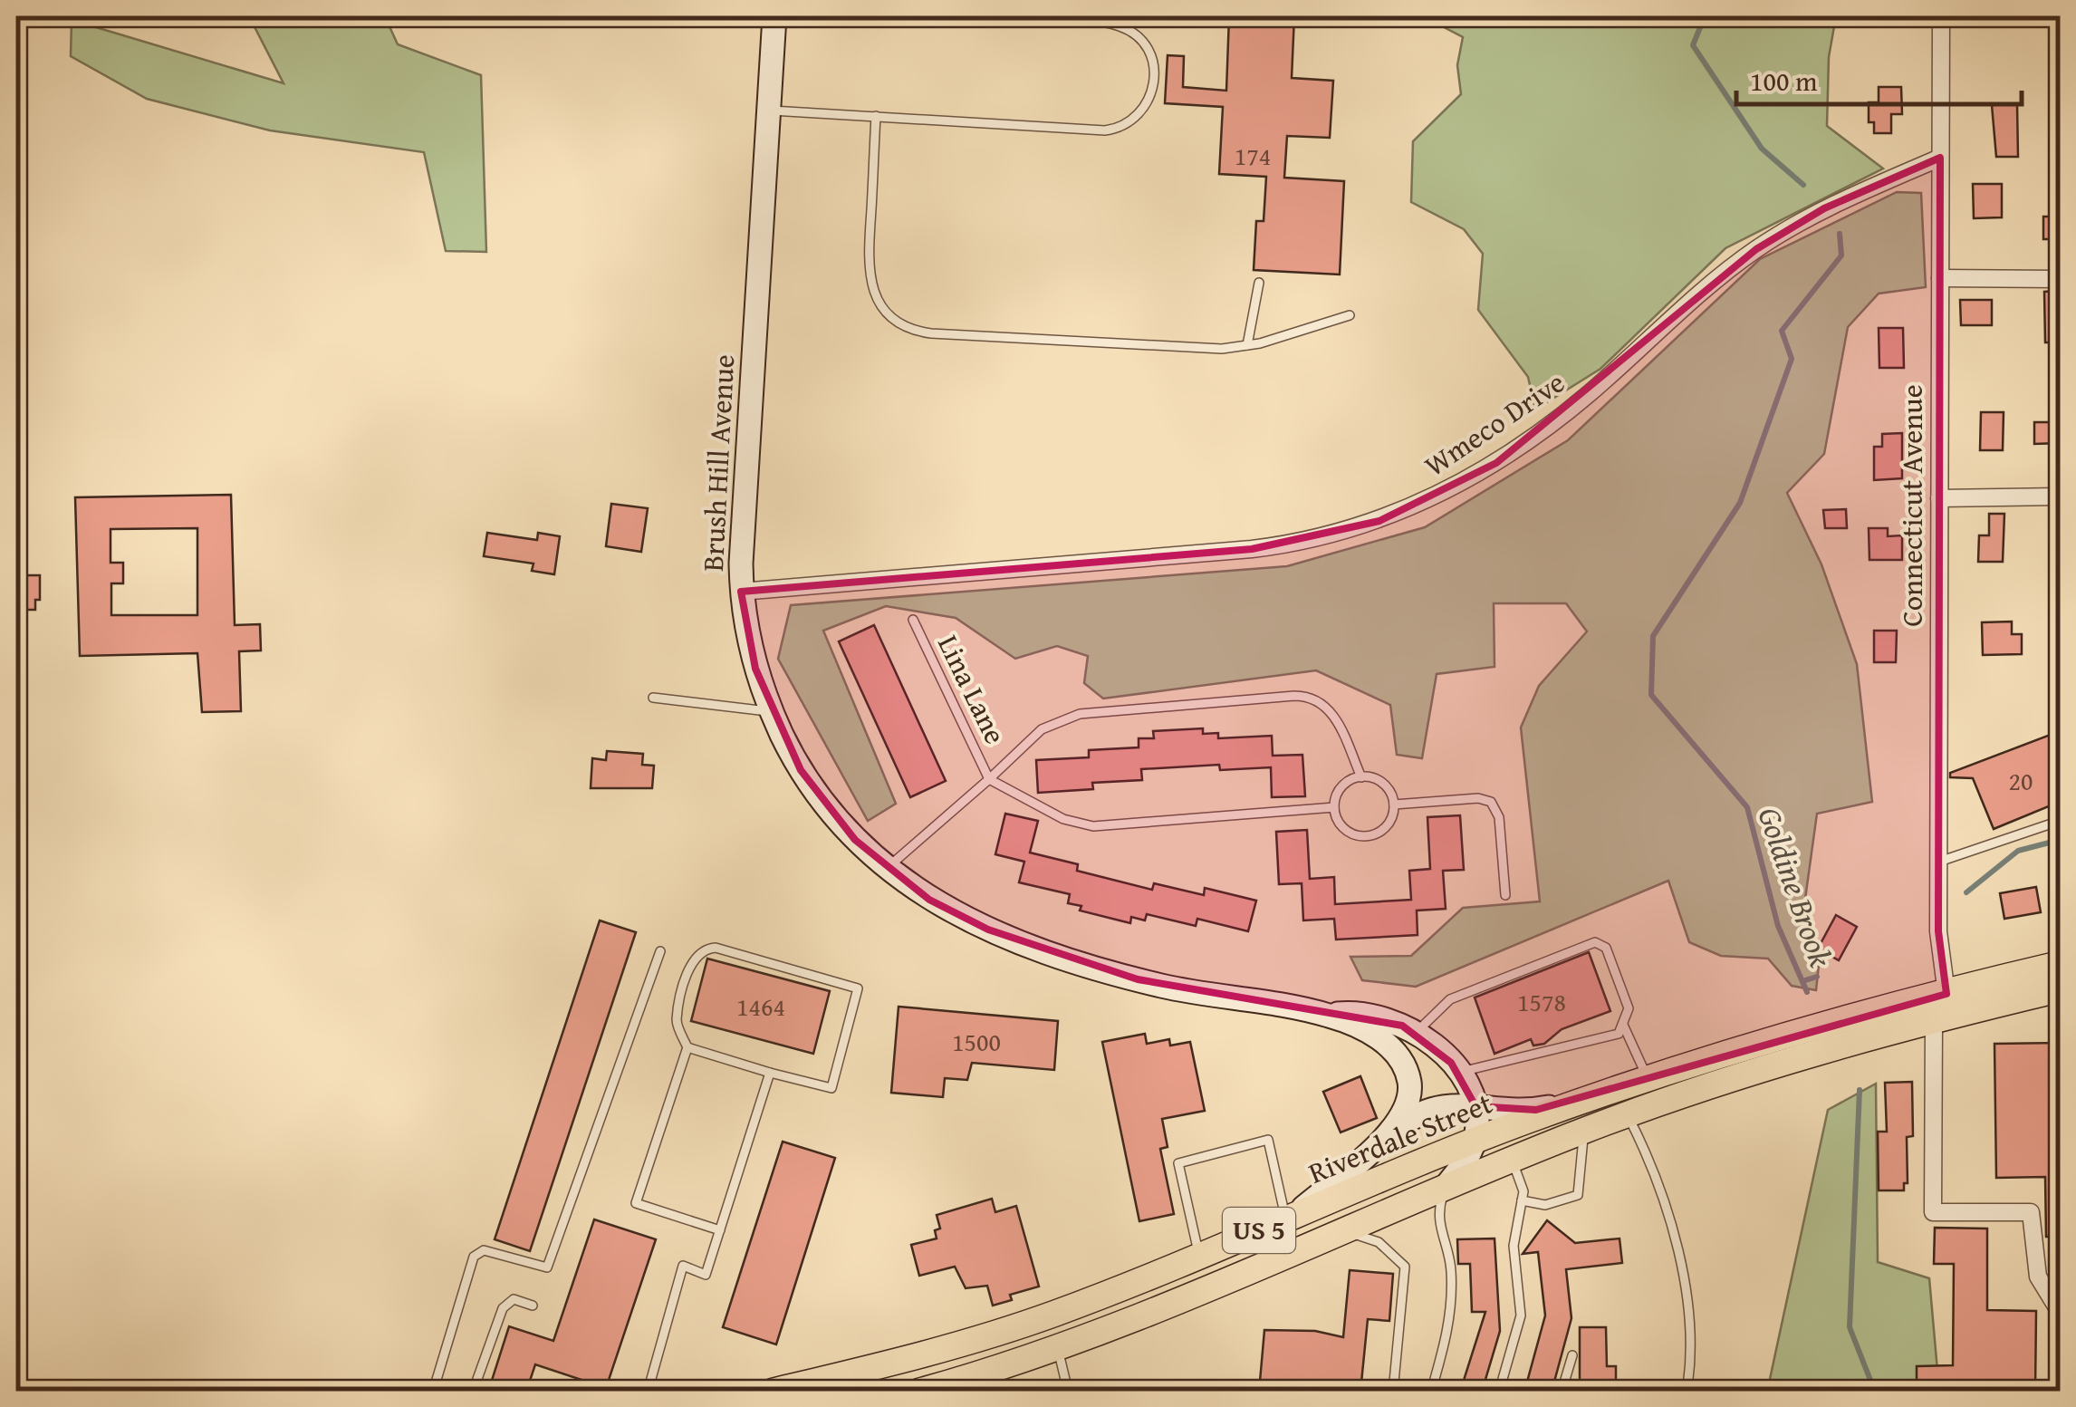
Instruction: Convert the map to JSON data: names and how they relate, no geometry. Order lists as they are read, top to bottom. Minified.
{"streets":{"main road":["Riverdale Street","US 5"],"street":["Wmeco Drive","Brush Hill Avenue","Connecticut Avenue"],"lane":["Lina Lane"]},"crossings":[["Wmeco Drive","Brush Hill Avenue"],["Wmeco Drive","Connecticut Avenue"],["Brush Hill Avenue","Riverdale Street"],["Brush Hill Avenue","US 5"],["Connecticut Avenue","Riverdale Street"]],"water":["Goldine Brook"],"house_numbers":["174","20","1578","1464","1500"],"scale_bar":"100 m"}
